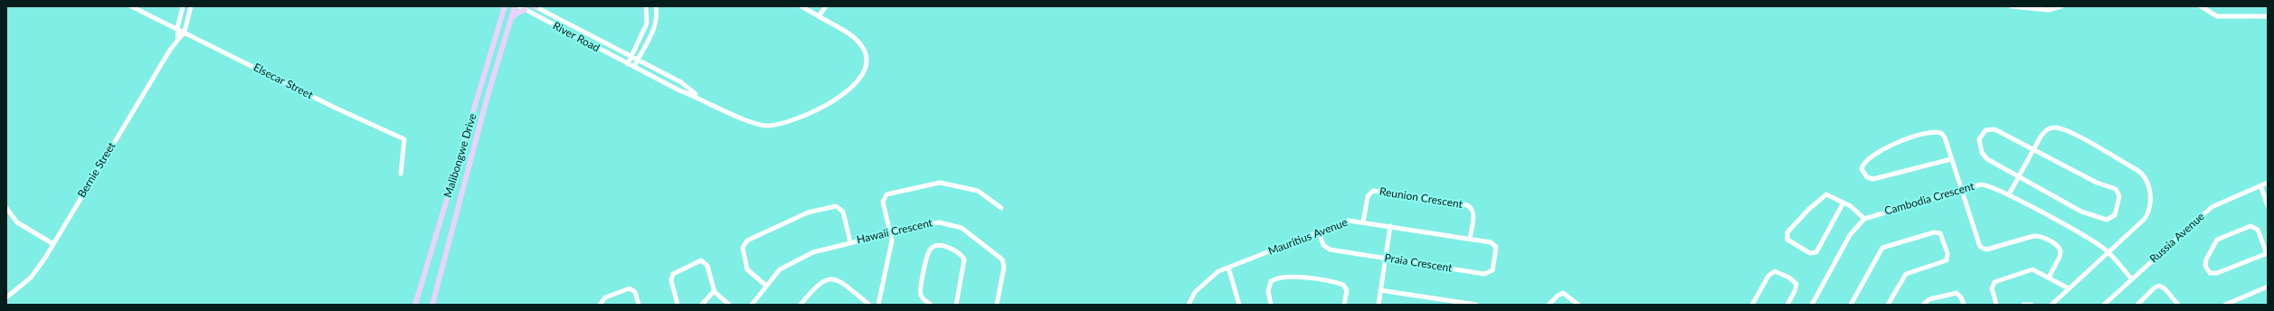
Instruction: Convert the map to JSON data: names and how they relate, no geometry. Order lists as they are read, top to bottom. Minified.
{"streets":{"main road":["Malibongwe Drive"],"street":["River Road","Elsecar Street","Bernie Street","Reunion Crescent","Cambodia Crescent","Hawaii Crescent","Mauritius Avenue","Russia Avenue","Praia Crescent"]},"crossings":[["Elsecar Street","Bernie Street"],["Reunion Crescent","Mauritius Avenue"],["Cambodia Crescent","Russia Avenue"],["Mauritius Avenue","Praia Crescent"]]}
